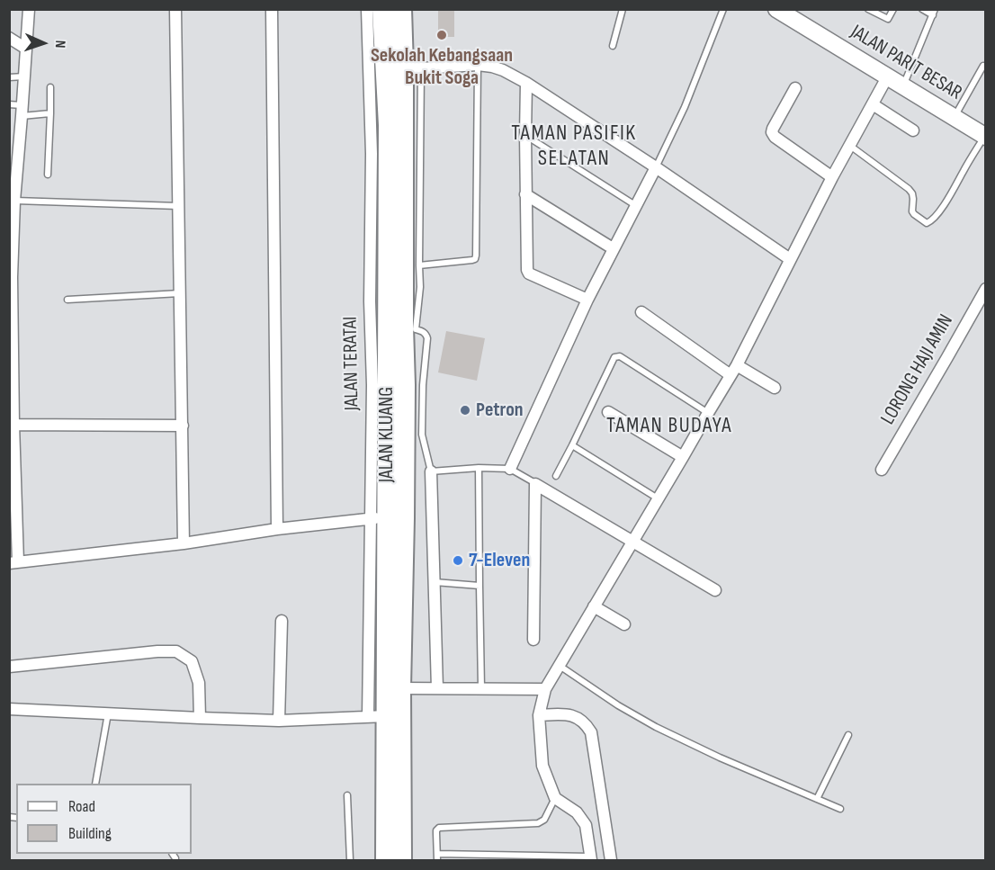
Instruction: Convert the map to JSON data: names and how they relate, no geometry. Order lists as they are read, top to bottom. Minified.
{"streets":{"highway":["JALAN KLUANG"],"street":["JALAN PARIT BESAR","JALAN TERATAI","LORONG HAJI AMIN"]},"crossings":[["JALAN TERATAI","JALAN KLUANG"]],"districts":["TAMAN PASIFIK SELATAN","TAMAN BUDAYA"],"places":["Sekolah Kebangsaan Bukit Soga","Petron","7-Eleven"],"legend":["Road","Building"],"north":"right"}
